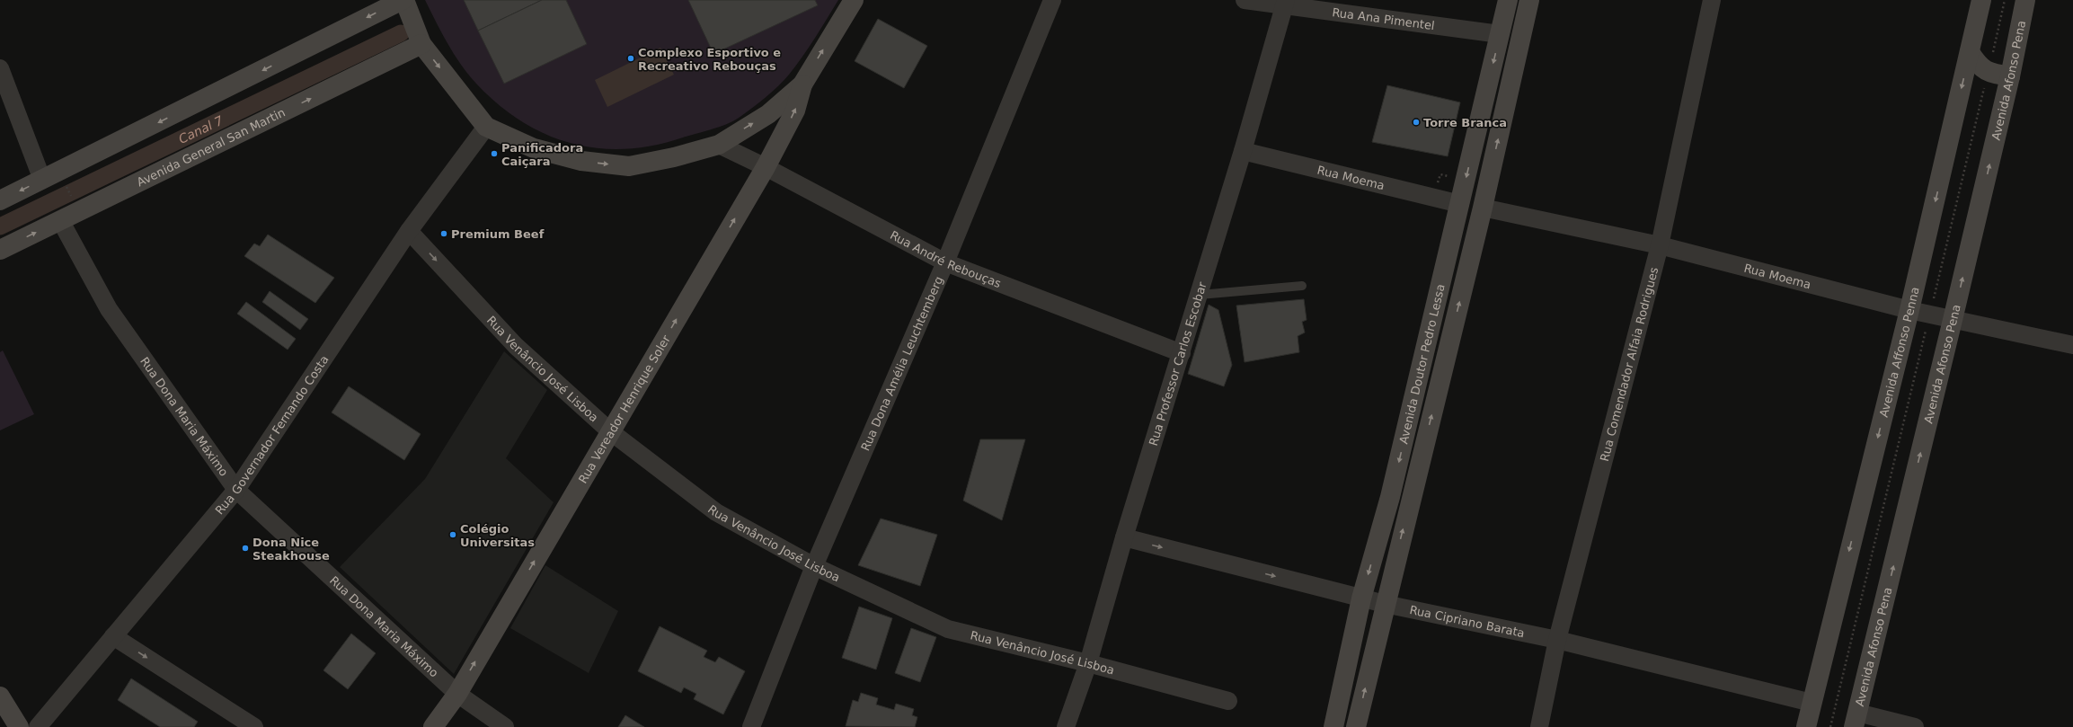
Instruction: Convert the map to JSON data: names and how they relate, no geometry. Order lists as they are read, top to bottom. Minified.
{"streets":{"main road":["Avenida Afonso Pena","Avenida General San Martin","Avenida Affonso Penna","Avenida Doutor Pedro Lessa","Rua Vereador Henrique Soler"],"street":["Rua Ana Pimentel","Rua Moema","Rua André Rebouças","Rua Dona Amélia Leuchtemberg","Rua Professor Carlos Escobar","Rua Comendador Alfaia Rodrigues","Rua Venâncio José Lisboa","Rua Dona Maria Máximo","Rua Governador Fernando Costa","Rua Cipriano Barata"]},"crossings":[["Rua Ana Pimentel","Rua Professor Carlos Escobar"],["Rua Ana Pimentel","Avenida Doutor Pedro Lessa"],["Avenida Afonso Pena","Rua Moema"],["Avenida General San Martin","Rua Dona Maria Máximo"],["Rua Moema","Avenida Affonso Penna"],["Rua Moema","Rua Professor Carlos Escobar"],["Rua Moema","Avenida Doutor Pedro Lessa"],["Rua Moema","Rua Comendador Alfaia Rodrigues"],["Rua André Rebouças","Rua Dona Amélia Leuchtemberg"],["Rua André Rebouças","Rua Professor Carlos Escobar"],["Rua André Rebouças","Rua Vereador Henrique Soler"],["Avenida Affonso Penna","Rua Cipriano Barata"],["Rua Dona Amélia Leuchtemberg","Rua Venâncio José Lisboa"],["Rua Professor Carlos Escobar","Rua Venâncio José Lisboa"],["Rua Professor Carlos Escobar","Rua Cipriano Barata"],["Avenida Doutor Pedro Lessa","Rua Cipriano Barata"],["Rua Comendador Alfaia Rodrigues","Rua Cipriano Barata"],["Rua Venâncio José Lisboa","Rua Vereador Henrique Soler"],["Rua Venâncio José Lisboa","Rua Governador Fernando Costa"],["Rua Vereador Henrique Soler","Rua Dona Maria Máximo"],["Rua Dona Maria Máximo","Rua Governador Fernando Costa"]],"one_way":["Avenida Afonso Pena","Avenida Affonso Penna","Rua Vereador Henrique Soler"],"water":["Canal 7"],"places":["Complexo Esportivo e Recreativo Rebouças","Torre Branca","Panificadora Caiçara","Premium Beef","Colégio Universitas","Dona Nice Steakhouse"]}
